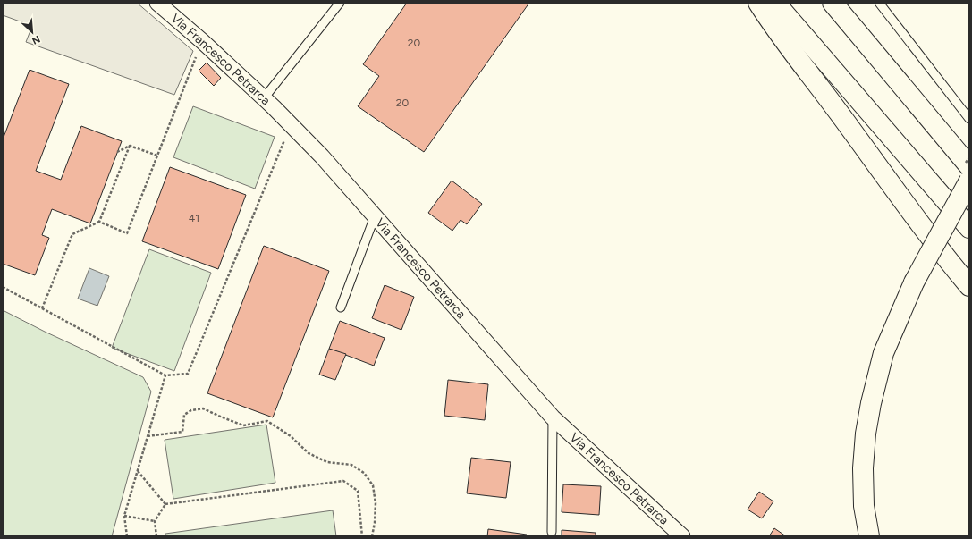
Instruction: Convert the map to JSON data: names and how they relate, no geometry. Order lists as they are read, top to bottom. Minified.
{"streets":{"street":["Via Francesco Petrarca"]},"house_numbers":["20","20","41"],"north":"bottom right"}
